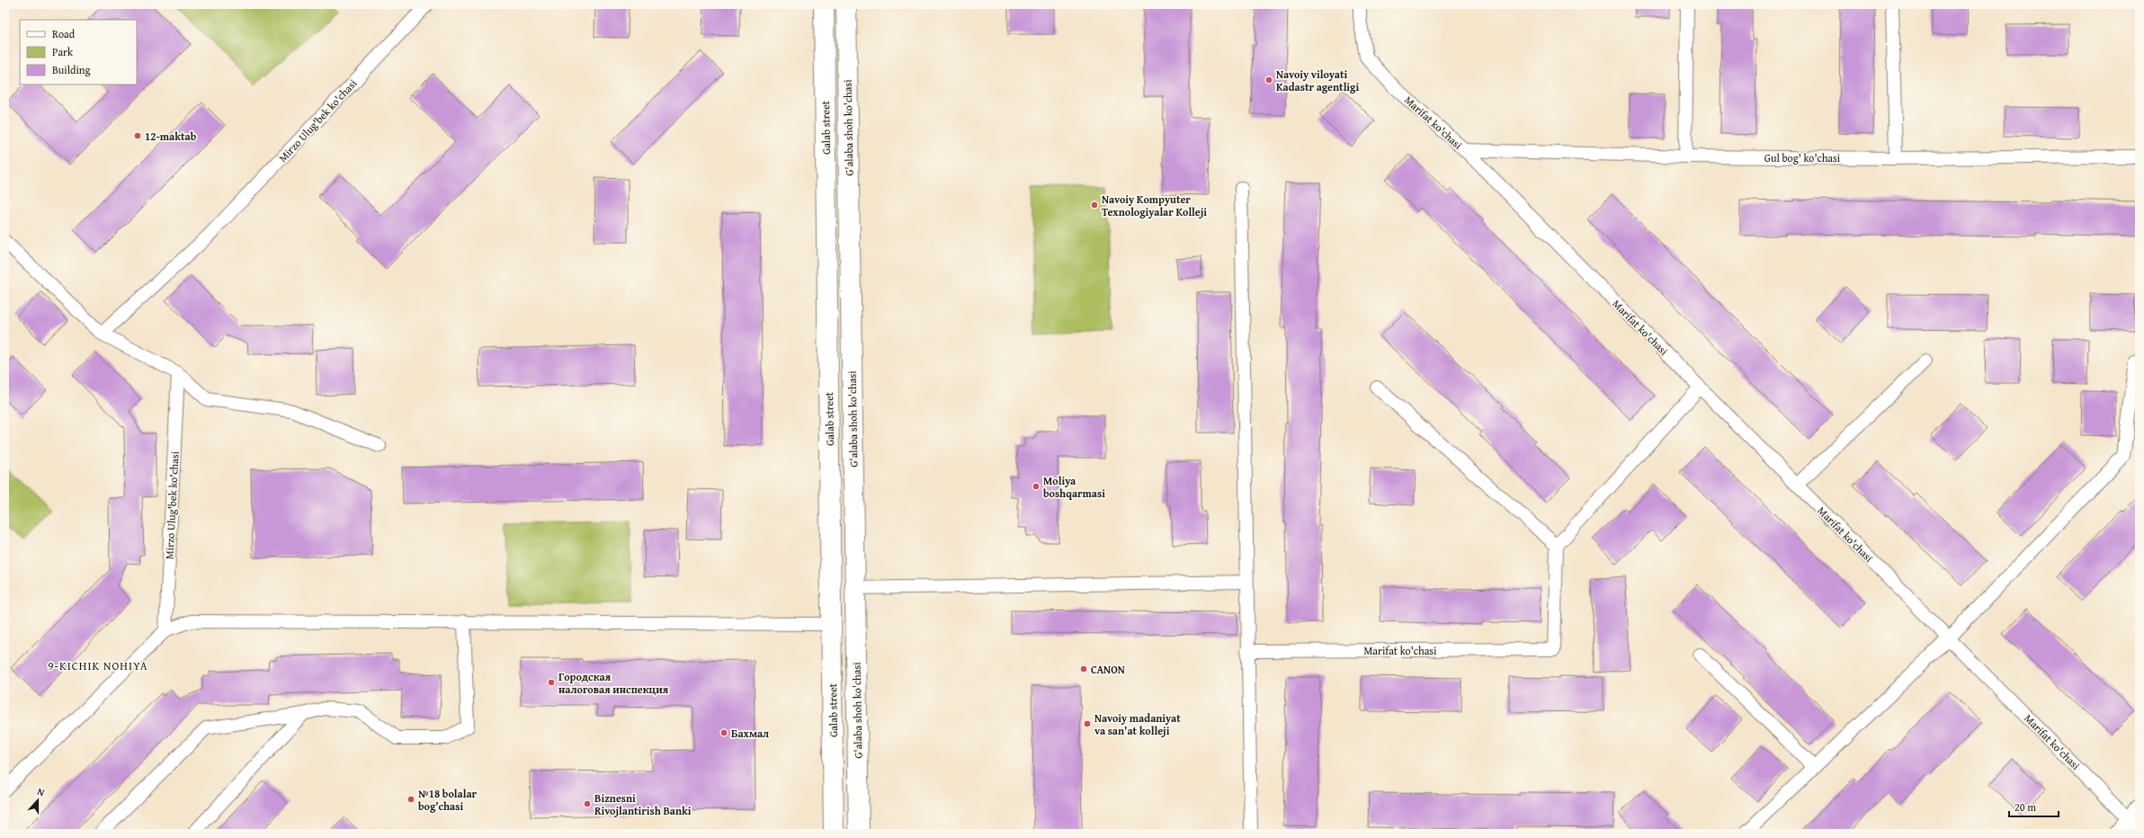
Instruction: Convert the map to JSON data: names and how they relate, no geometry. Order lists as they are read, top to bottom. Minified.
{"streets":{"main road":["Galab street","G'alaba shoh ko'chasi"],"street":["Mirzo Ulug'bek ko'chasi","Marifat ko'chasi","Gul bog' ko'chasi"]},"crossings":[["Marifat ko'chasi","Gul bog' ko'chasi"]],"districts":["9-KICHIK NOHIYA"],"places":["Navoiy viloyati Kadastr agentligi","12-maktab","Navoiy Kompyuter Texnologiyalar Kolleji","Moliya boshqarmasi","CANON","Городская налоговая инспекция","Navoiy madaniyat va san'at kolleji","Бахмал","№18 bolalar bog'chasi","Biznesni Rivojlantirish Banki"],"legend":["Road","Park","Building"],"scale_bar":"20 m","north":"top"}
